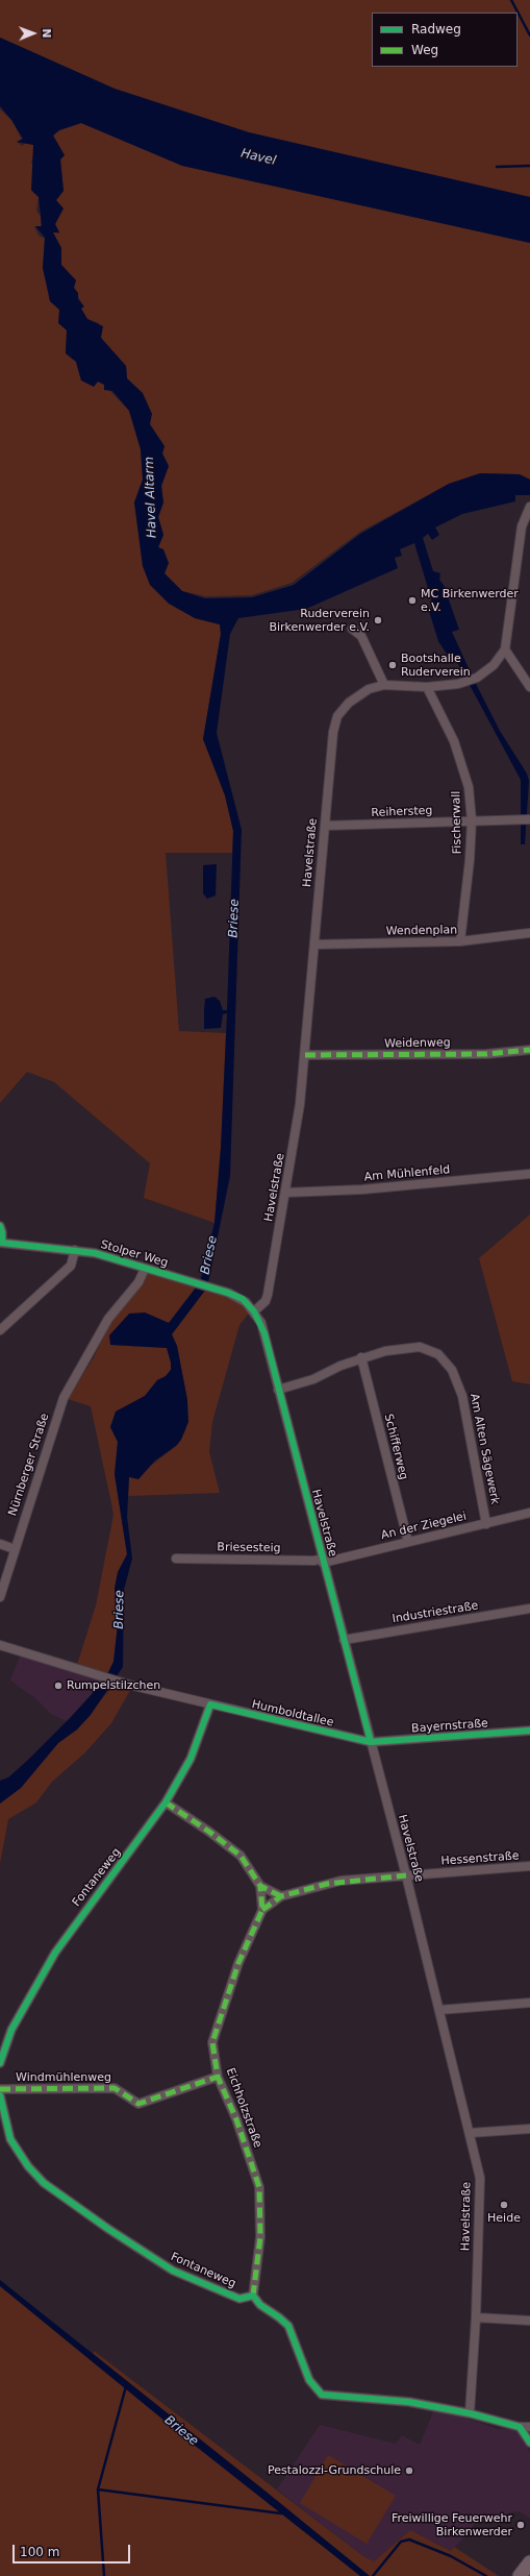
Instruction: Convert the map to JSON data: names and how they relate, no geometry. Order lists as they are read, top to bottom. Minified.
{"streets":{"street":["Reihersteg","Fischerwall","Havelstraße","Wendenplan","Weidenweg","Am Mühlenfeld","Stolper Weg","Schifferweg","Am Alten Sägewerk","Nürnberger Straße","An der Ziegelei","Briesesteig","Industriestraße","Humboldtallee","Bayernstraße","Hessenstraße","Fontaneweg","Windmühlenweg","Eichholzstraße"]},"crossings":[["Reihersteg","Fischerwall"],["Reihersteg","Havelstraße"],["Fischerwall","Havelstraße"],["Fischerwall","Wendenplan"],["Havelstraße","Wendenplan"],["Havelstraße","Weidenweg"],["Havelstraße","Am Mühlenfeld"],["Havelstraße","Stolper Weg"],["Havelstraße","Am Alten Sägewerk"],["Havelstraße","An der Ziegelei"],["Havelstraße","Briesesteig"],["Havelstraße","Industriestraße"],["Havelstraße","Humboldtallee"],["Havelstraße","Bayernstraße"],["Havelstraße","Hessenstraße"],["Havelstraße","Eichholzstraße"],["Stolper Weg","Nürnberger Straße"],["Schifferweg","Am Alten Sägewerk"],["Schifferweg","An der Ziegelei"],["Am Alten Sägewerk","An der Ziegelei"],["An der Ziegelei","Briesesteig"],["Humboldtallee","Bayernstraße"],["Humboldtallee","Fontaneweg"],["Hessenstraße","Eichholzstraße"],["Fontaneweg","Eichholzstraße"],["Windmühlenweg","Eichholzstraße"]],"water":["Havel","Havel Altarm","Briese"],"places":["MC Birkenwerder e.V.","Ruderverein Birkenwerder e.V.","Bootshalle Ruderverein","Rumpelstilzchen","Heide","Pestalozzi-Grundschule","Freiwillige Feuerwehr Birkenwerder"],"legend":["Radweg","Weg"],"scale_bar":"100 m","north":"right"}
